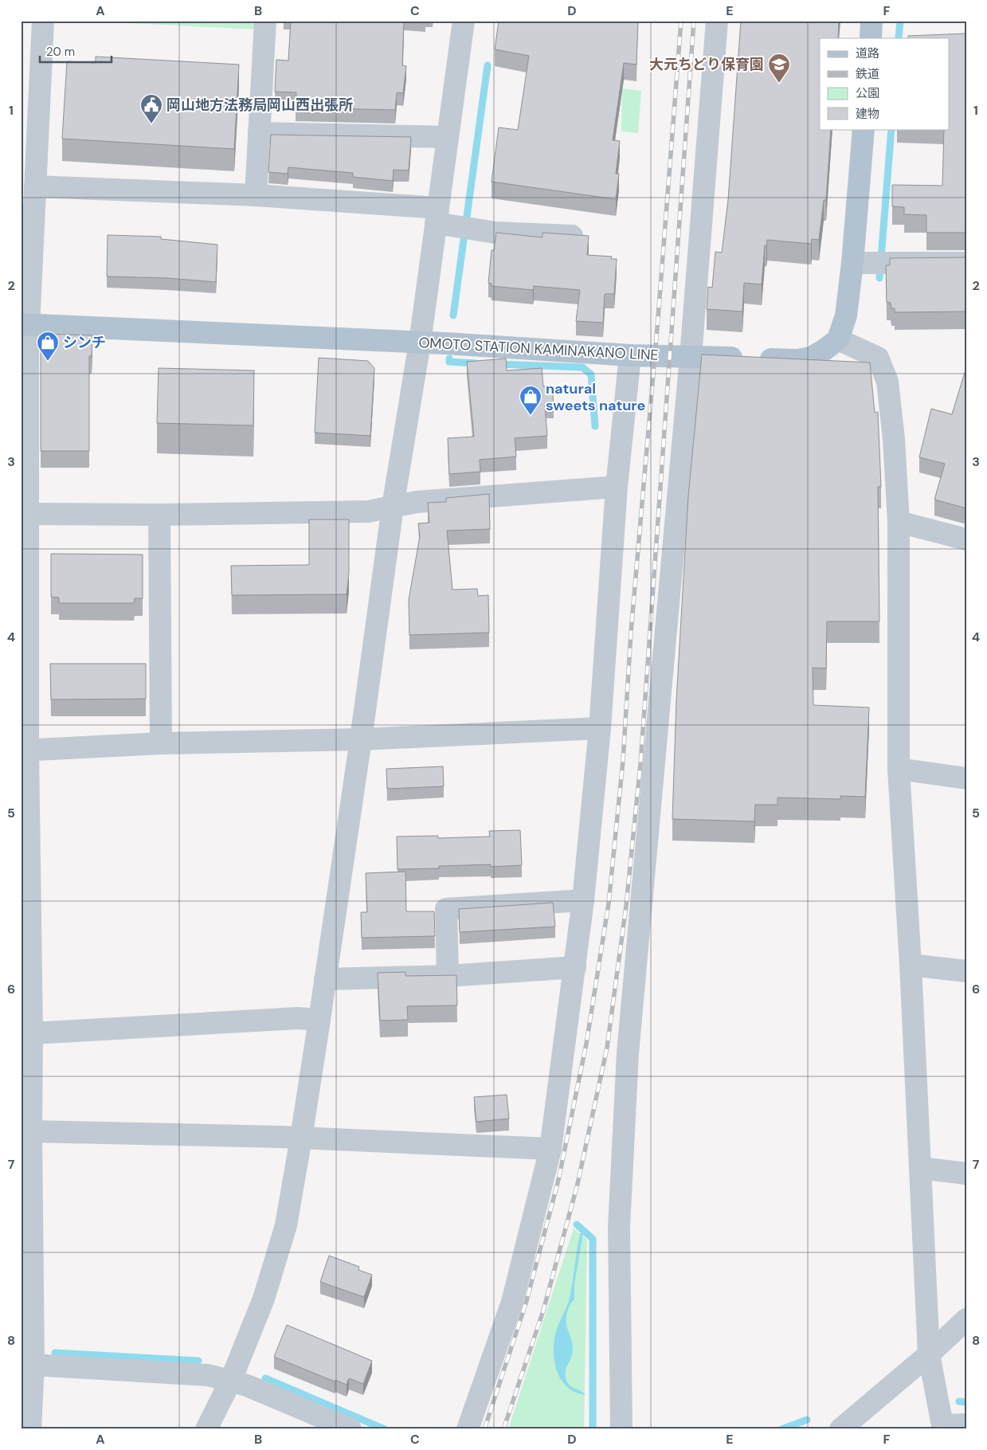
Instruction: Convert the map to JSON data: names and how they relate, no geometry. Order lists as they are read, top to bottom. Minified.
{"streets":{"main road":["OMOTO STATION KAMINAKANO LINE"]},"places":{"school or university":["大元ちどり保育園"],"public building":["岡山地方法務局岡山西出張所"],"shop":["シンチ","natural sweets nature"]},"legend":["道路","鉄道","公園","建物"],"scale_bar":"20 m","grid":{"columns":["A","B","C","D","E","F"],"rows":["1","2","3","4","5","6","7","8"]}}
